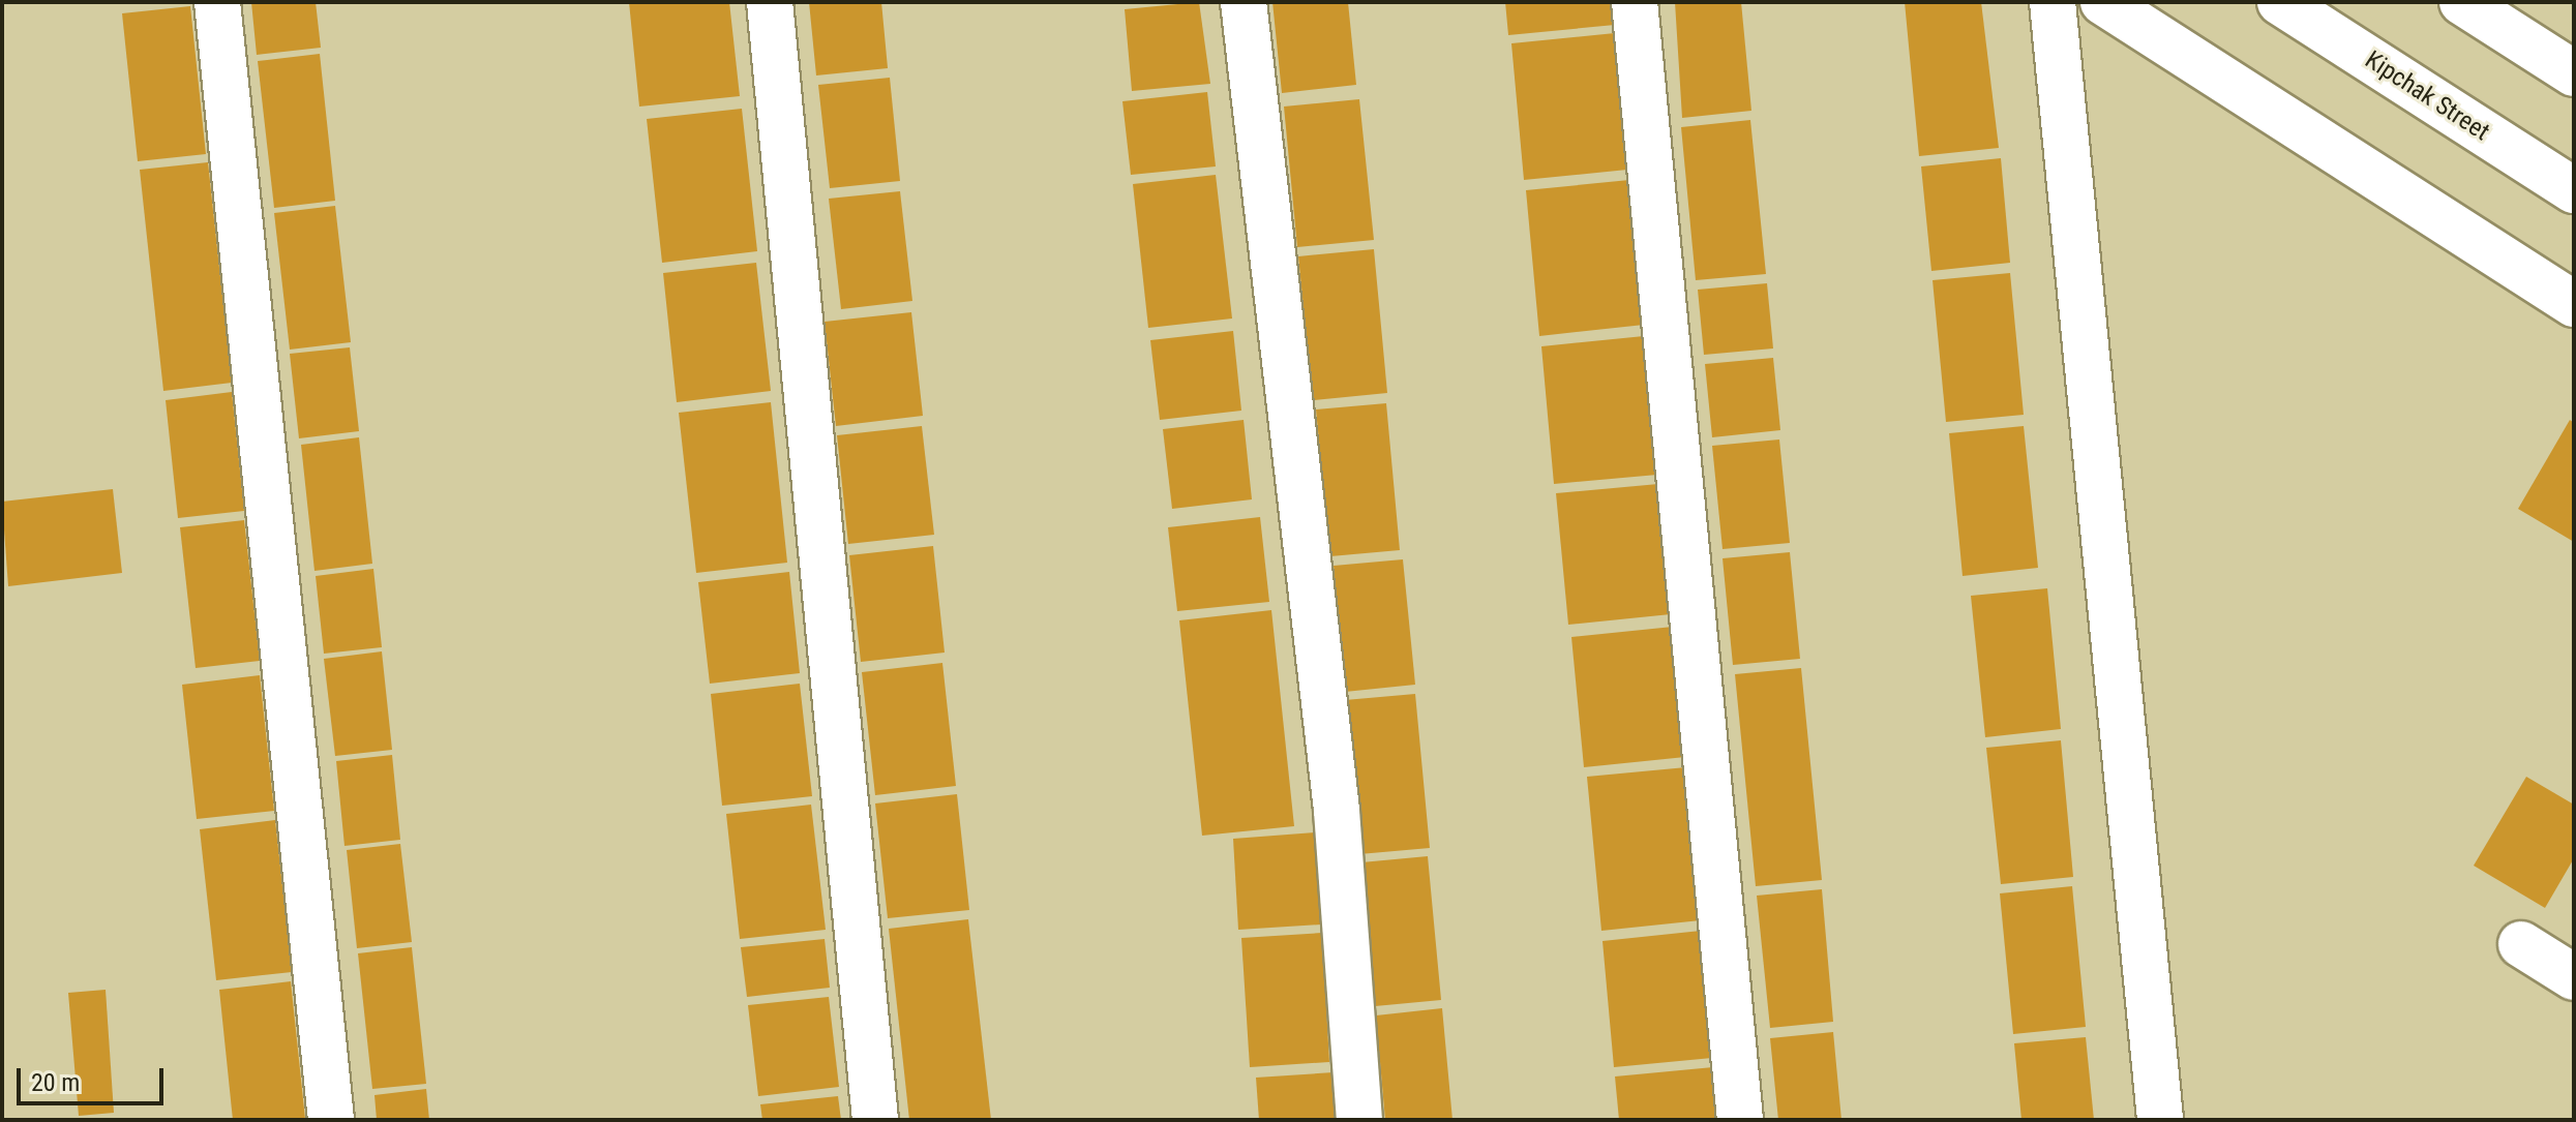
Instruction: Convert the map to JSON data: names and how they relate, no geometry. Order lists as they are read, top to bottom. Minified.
{"streets":{"street":["Kipchak Street"]},"scale_bar":"20 m"}
